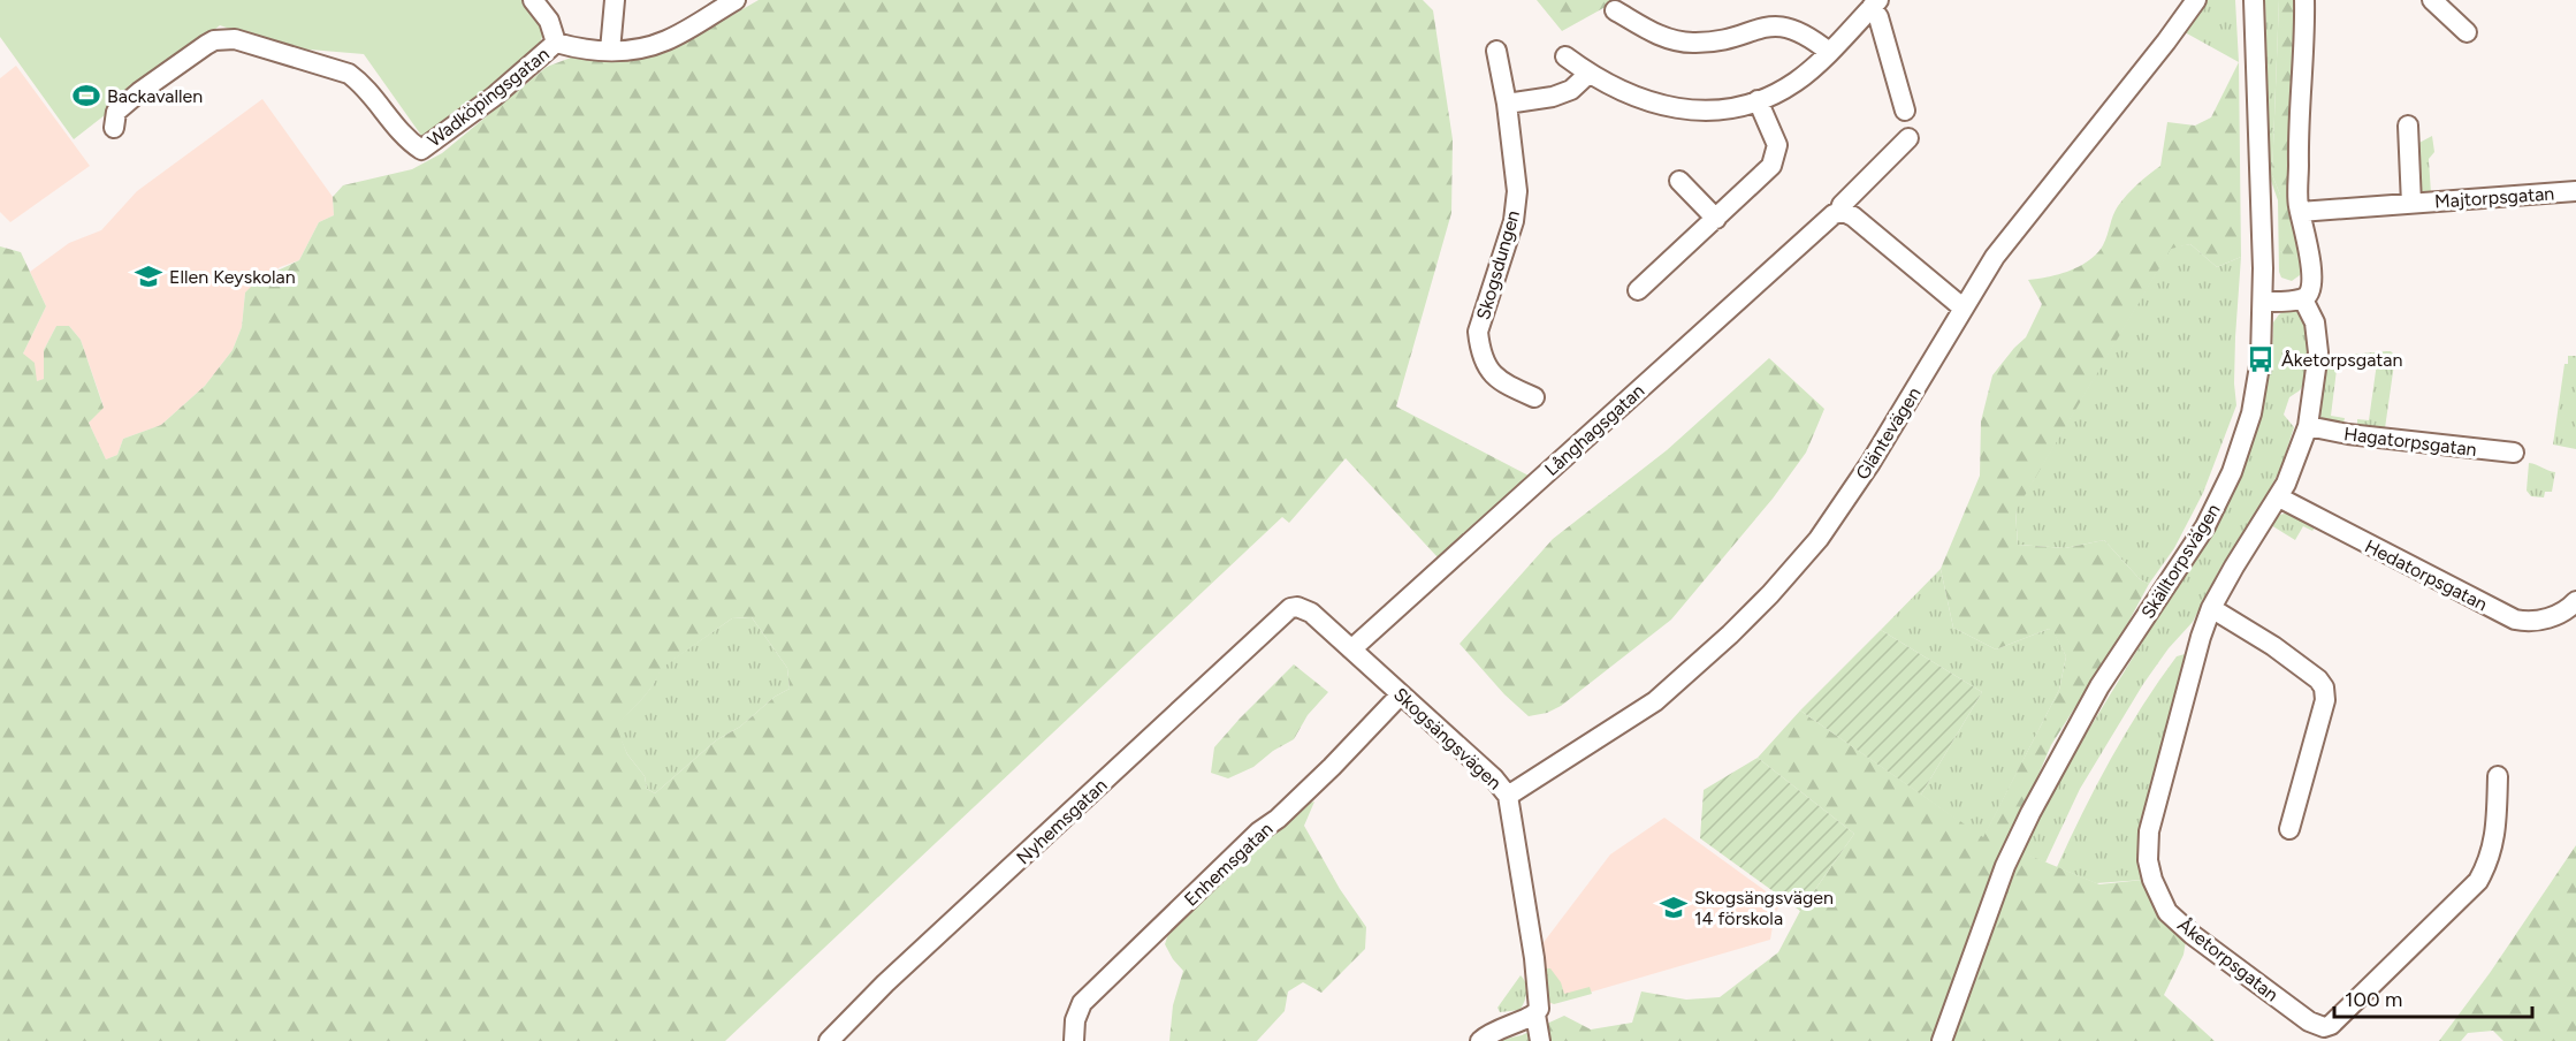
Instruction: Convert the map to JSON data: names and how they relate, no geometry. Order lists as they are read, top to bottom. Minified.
{"streets":{"street":["Wadköpingsgatan","Majtorpsgatan","Skogsdungen","Långhagsgatan","Gläntevägen","Hagatorpsgatan","Skälltorpsvägen","Hedatorpsgatan","Skogsängsvägen","Nyhemsgatan","Enhemsgatan","Åketorpsgatan"]},"crossings":[["Långhagsgatan","Skogsängsvägen"],["Gläntevägen","Skogsängsvägen"],["Hagatorpsgatan","Åketorpsgatan"],["Hedatorpsgatan","Åketorpsgatan"],["Skogsängsvägen","Nyhemsgatan"],["Skogsängsvägen","Enhemsgatan"]],"places":{"sports":["Backavallen"],"school or university":["Ellen Keyskolan","Skogsängsvägen 14 förskola"],"bus stop":["Åketorpsgatan"]},"scale_bar":"100 m"}
